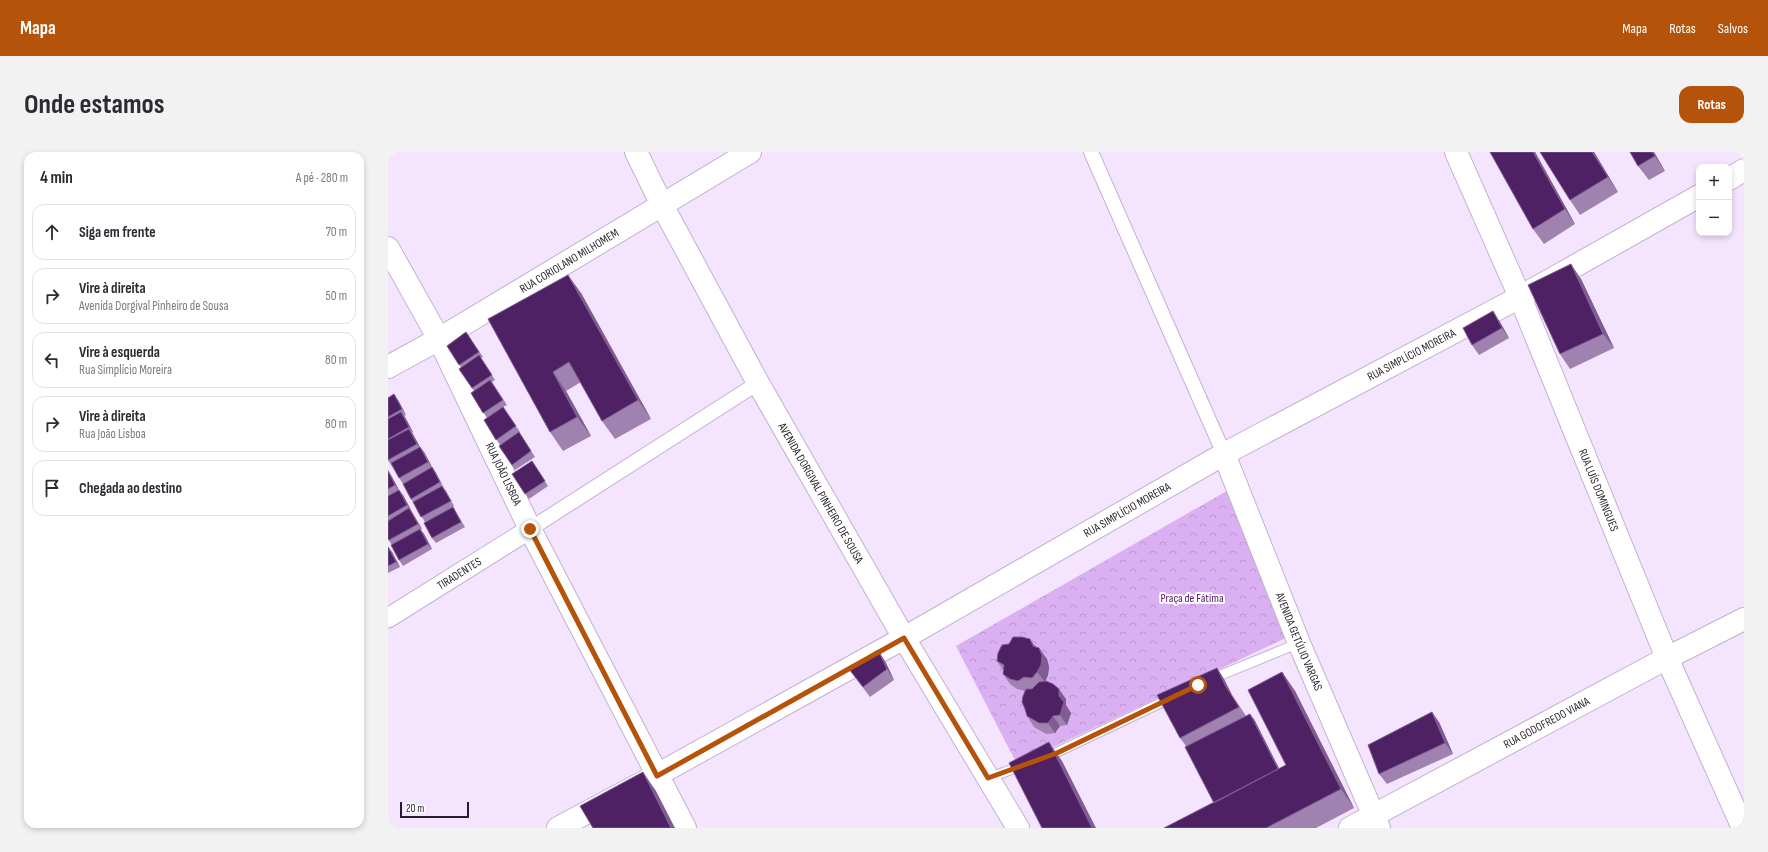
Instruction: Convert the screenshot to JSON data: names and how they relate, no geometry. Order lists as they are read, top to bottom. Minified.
{"streets":{"main road":["RUA CORIOLANO MILHOMEM","RUA SIMPLÍCIO MOREIRA","RUA JOÃO LISBOA","RUA LUÍS DOMINGUES","AVENIDA DORGIVAL PINHEIRO DE SOUSA","AVENIDA GETÚLIO VARGAS","RUA GODOFREDO VIANA"],"street":["TIRADENTES"]},"crossings":[["RUA CORIOLANO MILHOMEM","RUA JOÃO LISBOA"],["RUA CORIOLANO MILHOMEM","AVENIDA DORGIVAL PINHEIRO DE SOUSA"],["RUA SIMPLÍCIO MOREIRA","RUA JOÃO LISBOA"],["RUA SIMPLÍCIO MOREIRA","RUA LUÍS DOMINGUES"],["RUA SIMPLÍCIO MOREIRA","AVENIDA DORGIVAL PINHEIRO DE SOUSA"],["RUA SIMPLÍCIO MOREIRA","AVENIDA GETÚLIO VARGAS"],["RUA JOÃO LISBOA","TIRADENTES"],["RUA LUÍS DOMINGUES","RUA GODOFREDO VIANA"],["AVENIDA GETÚLIO VARGAS","RUA GODOFREDO VIANA"]],"parks":["Praça de Fátima"],"scale_bar":"20 m","page":{"header":"Mapa","nav":["Mapa","Rotas","Salvos"],"buttons":"Rotas","title":"Onde estamos","heading":["4 min","A pé · 280 m"],"map_buttons":["+","−"],"list":[["Siga em frente","70 m"],["Vire à direita","Avenida Dorgival Pinheiro de Sousa","50 m"],["Vire à esquerda","Rua Simplício Moreira","80 m"],["Vire à direita","Rua João Lisboa","80 m"],"Chegada ao destino"],"scale":"20 m"}}
